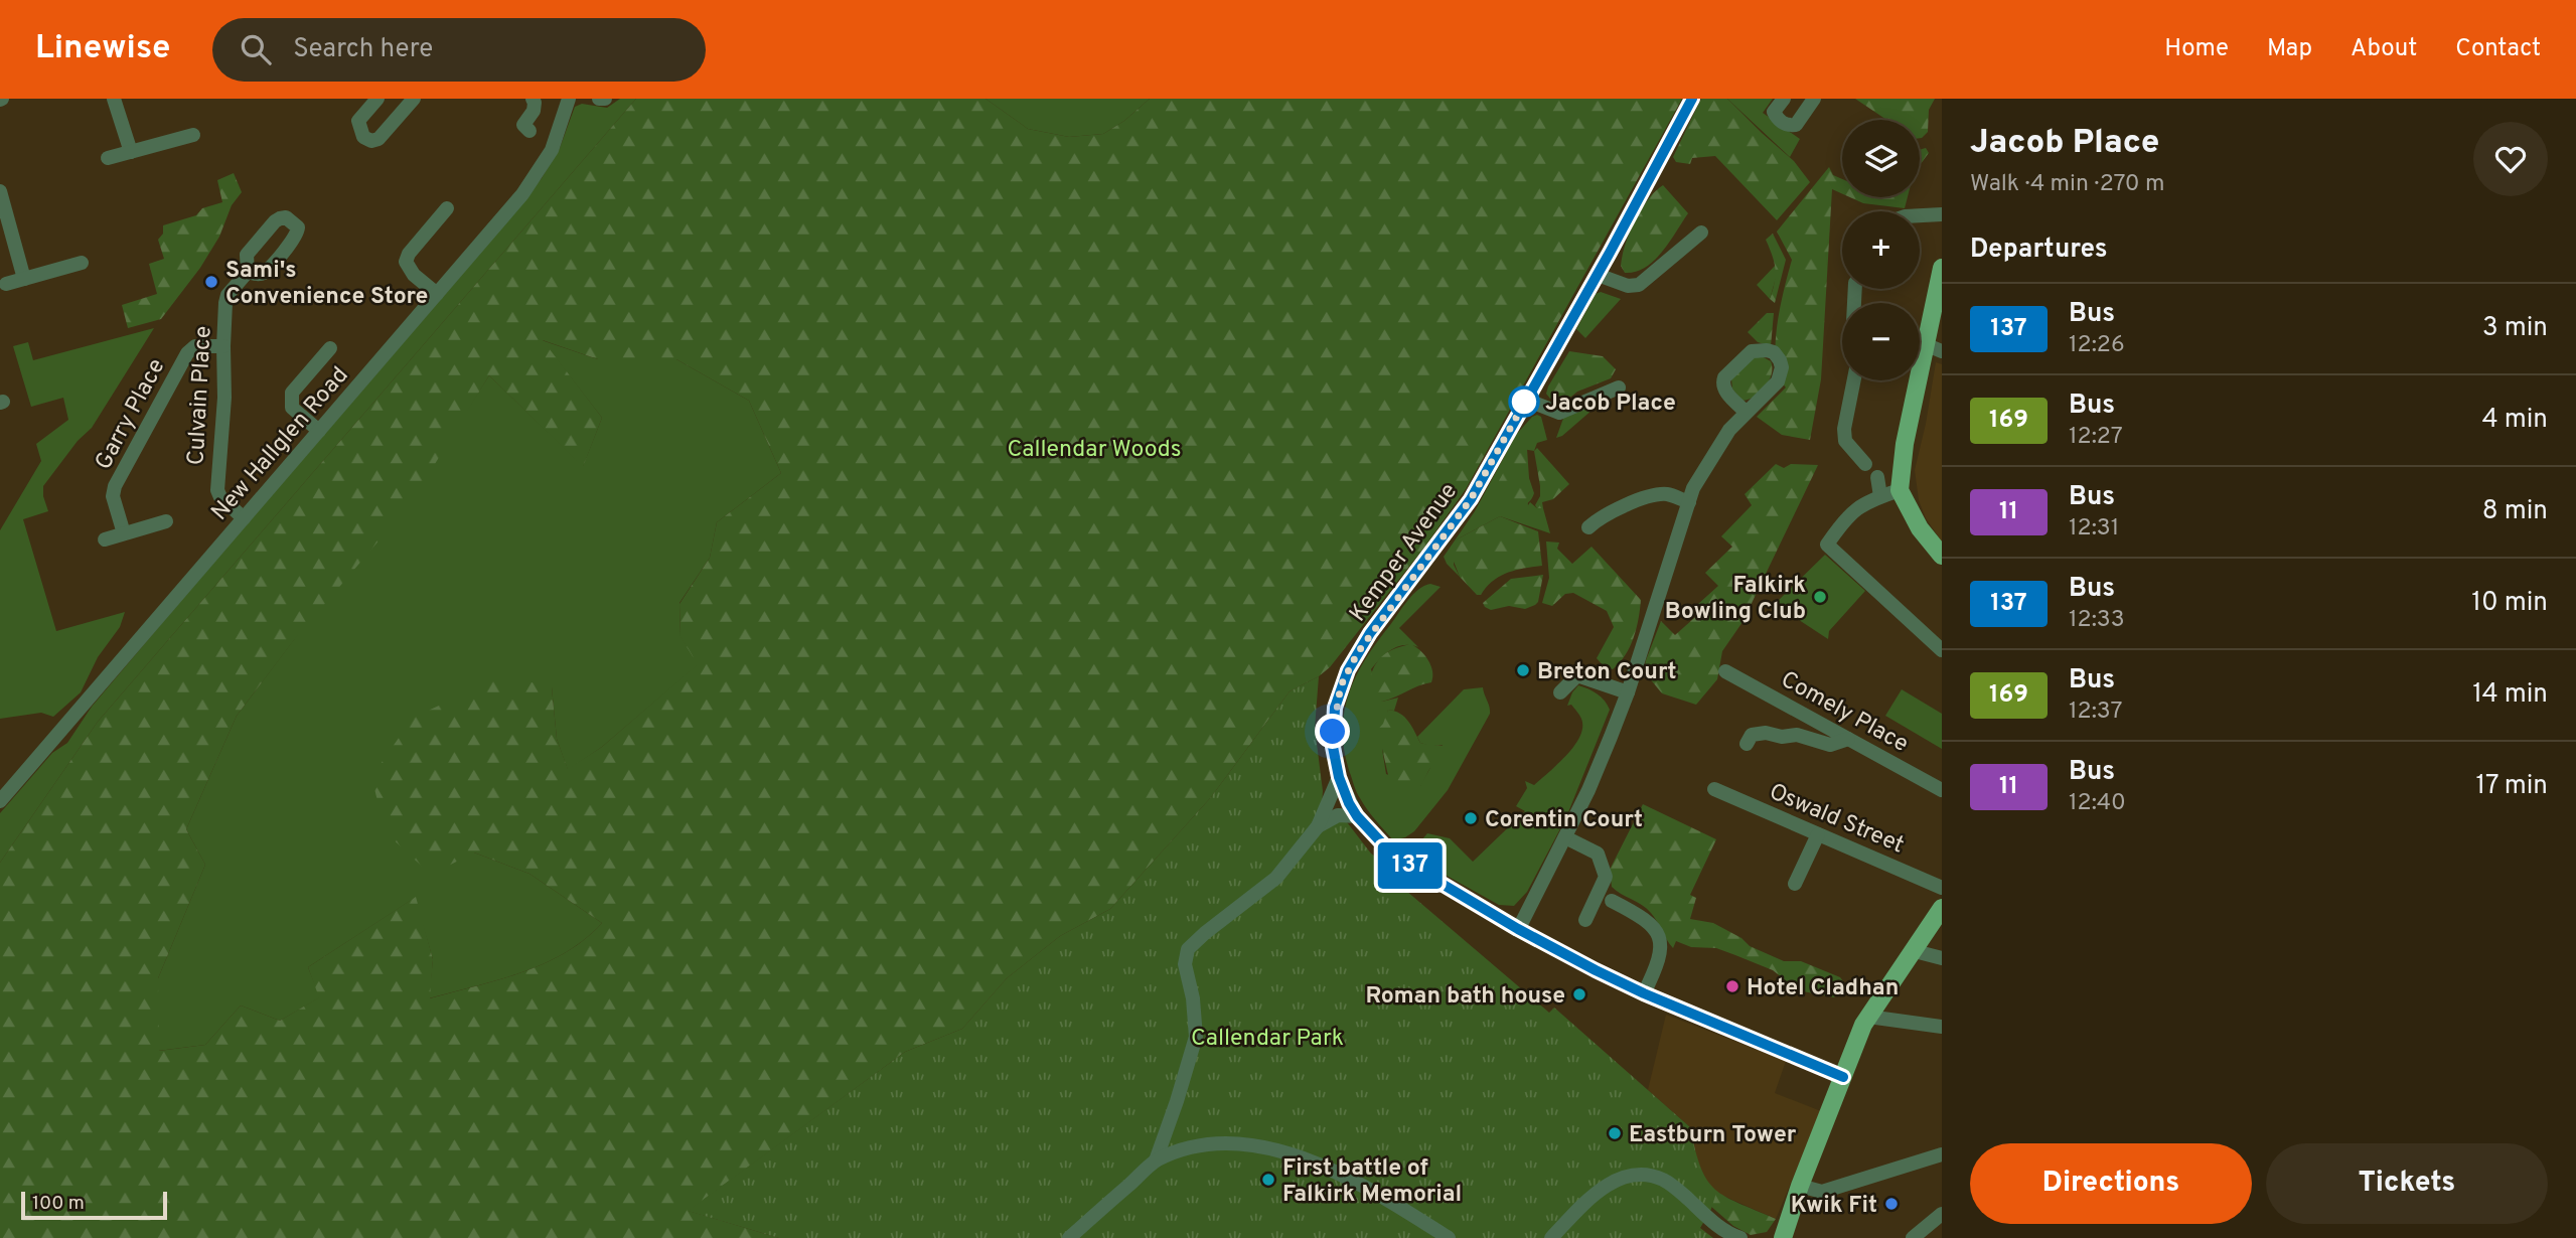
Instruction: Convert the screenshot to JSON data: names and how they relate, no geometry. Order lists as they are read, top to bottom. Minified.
{"streets":{"street":["Culvain Place","Garry Place","New Hallglen Road","Kemper Avenue","Comely Place","Oswald Street"]},"crossings":[["Culvain Place","Garry Place"],["Culvain Place","New Hallglen Road"]],"parks":["Callendar Woods","Callendar Park"],"places":["Sami's Convenience Store","Jacob Place","Falkirk Bowling Club","Breton Court","Corentin Court","Hotel Cladhan","Roman bath house","Eastburn Tower","First battle of Falkirk Memorial","Kwik Fit"],"lines":["bus line 137"],"scale_bar":"100 m","page":{"header":"Linewise","search":"Search here","nav":["Home","Map","About","Contact"],"on_map":"137","heading":[["Jacob Place","Walk · 4 min · 270 m"],"Departures"],"map_buttons":["+","−"],"list":[{"mark":"137","name":"Bus","note":"12:26","value":"3 min"},{"mark":"169","name":"Bus","note":"12:27","value":"4 min"},{"mark":"11","name":"Bus","note":"12:31","value":"8 min"},{"mark":"137","name":"Bus","note":"12:33","value":"10 min"},{"mark":"169","name":"Bus","note":"12:37","value":"14 min"},{"mark":"11","name":"Bus","note":"12:40","value":"17 min"}],"buttons":["Directions","Tickets"],"scale":"100 m"}}
